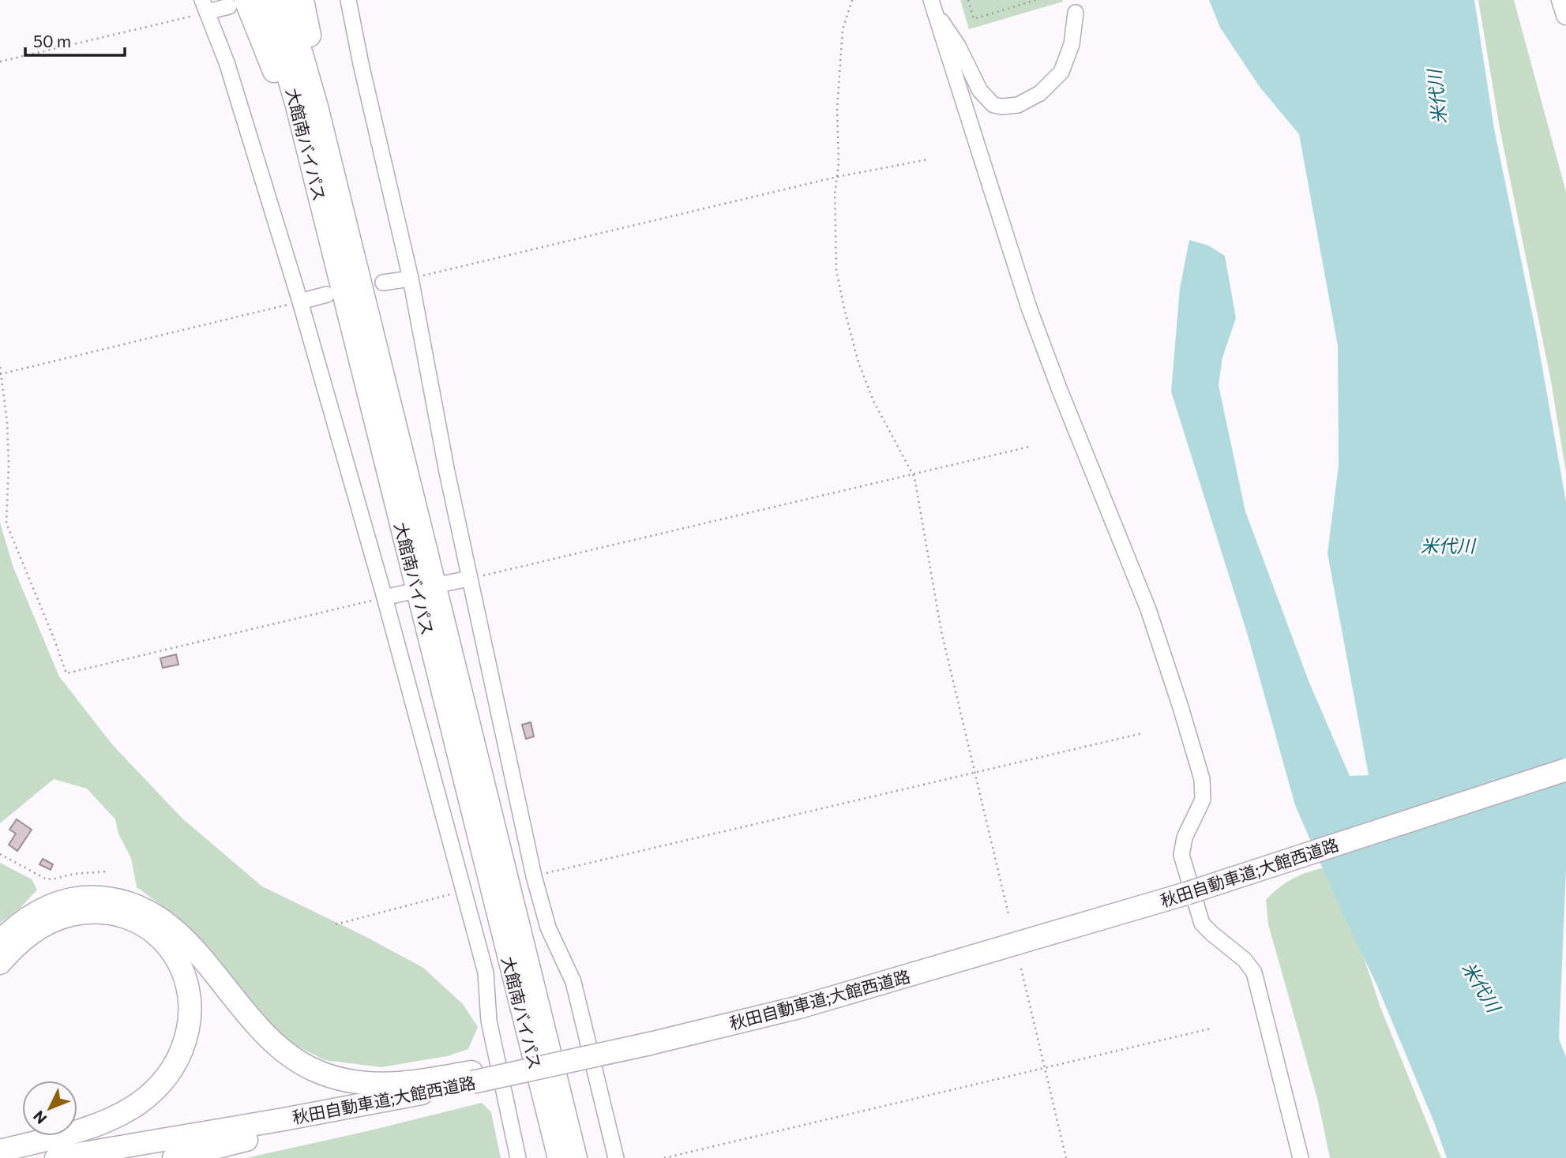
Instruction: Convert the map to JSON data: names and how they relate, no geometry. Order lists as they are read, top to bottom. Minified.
{"streets":{"highway":["大館南バイパス","秋田自動車道;大館西道路"]},"water":["米代川"],"scale_bar":"50 m","north":"bottom left"}
